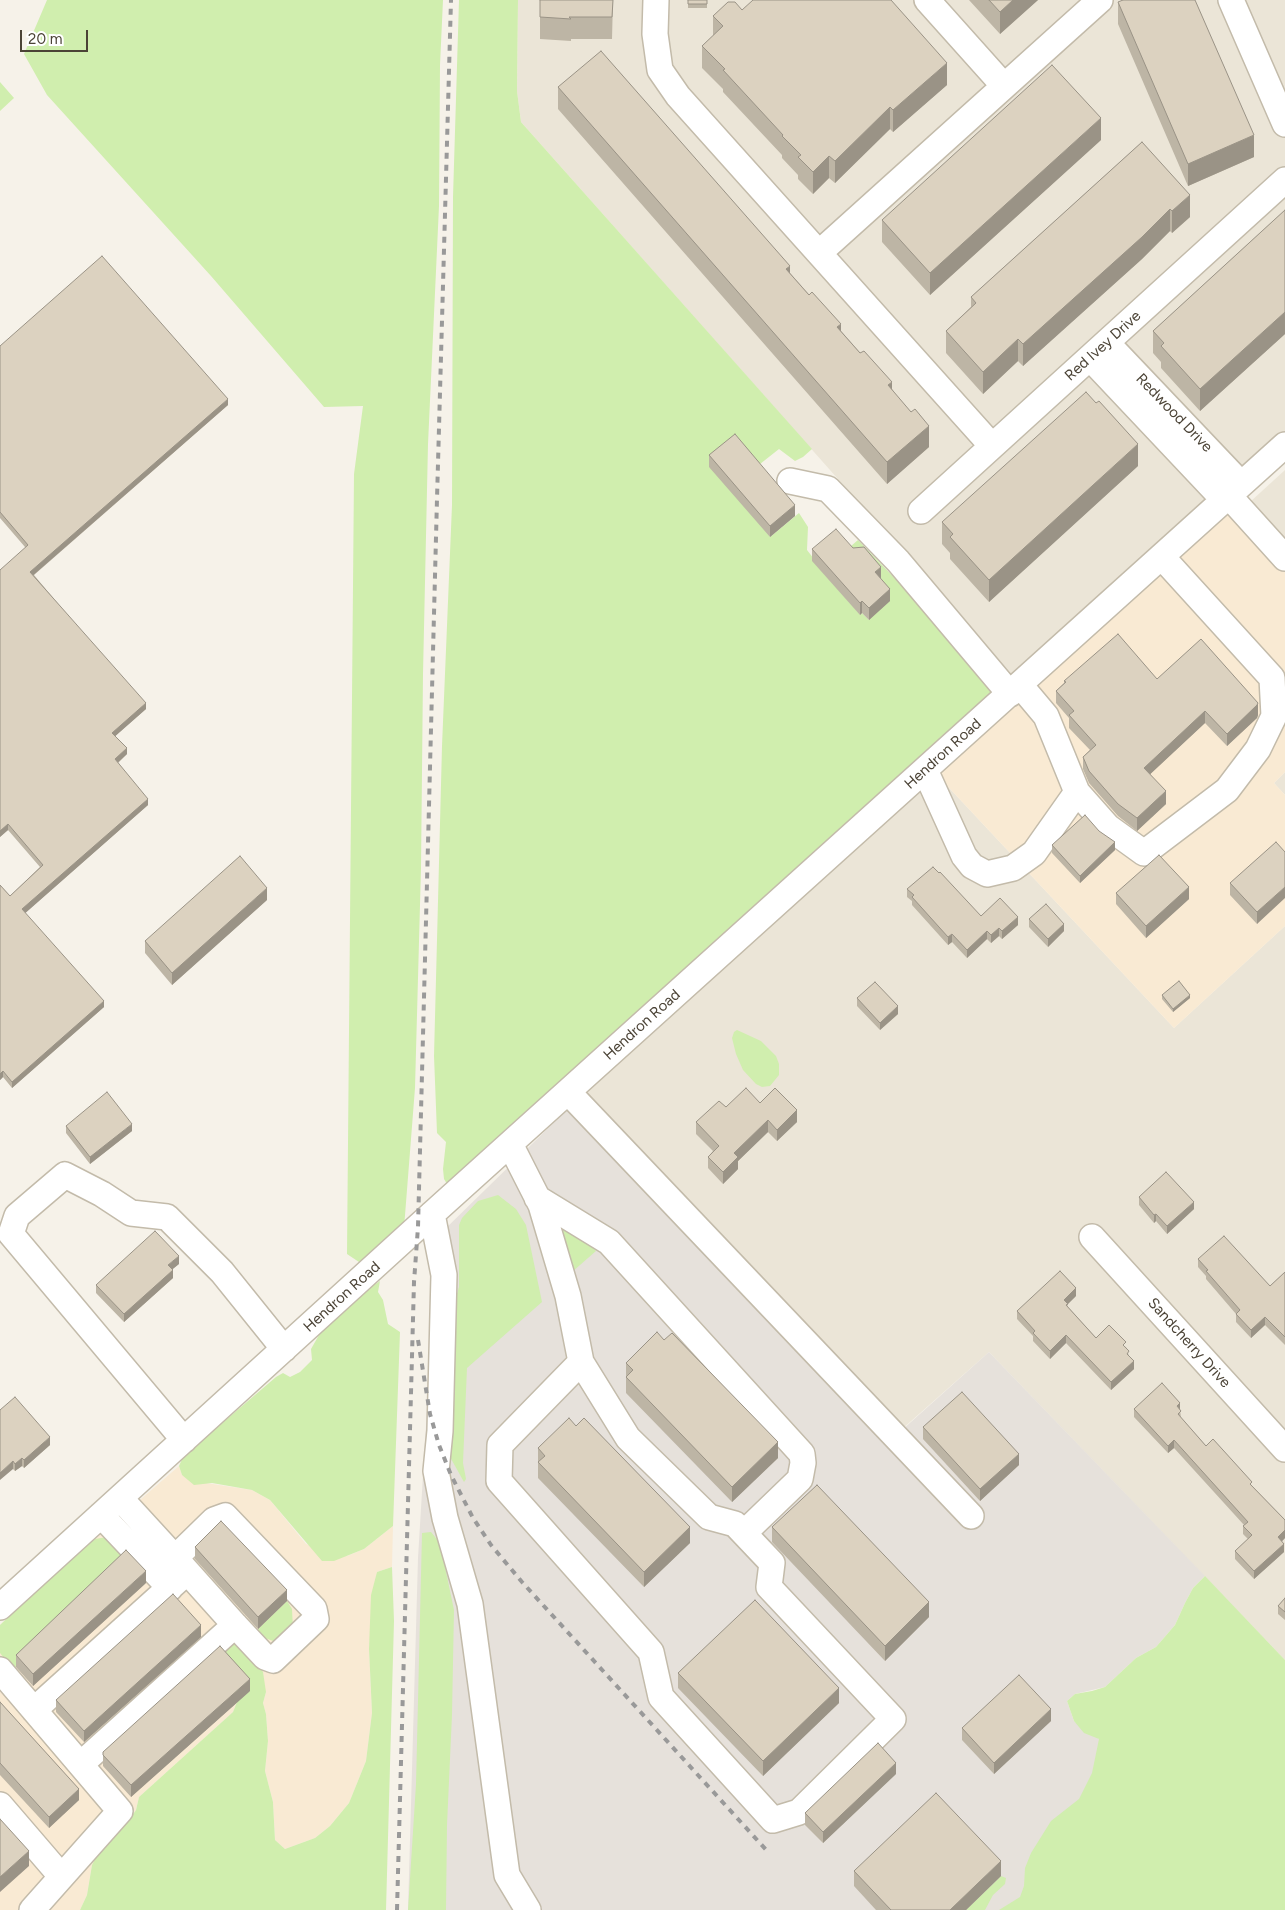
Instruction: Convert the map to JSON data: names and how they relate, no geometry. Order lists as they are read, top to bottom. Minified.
{"streets":{"street":["Red Ivey Drive","Redwood Drive","Hendron Road","Sandcherry Drive"]},"crossings":[["Red Ivey Drive","Redwood Drive"],["Redwood Drive","Hendron Road"]],"scale_bar":"20 m"}
